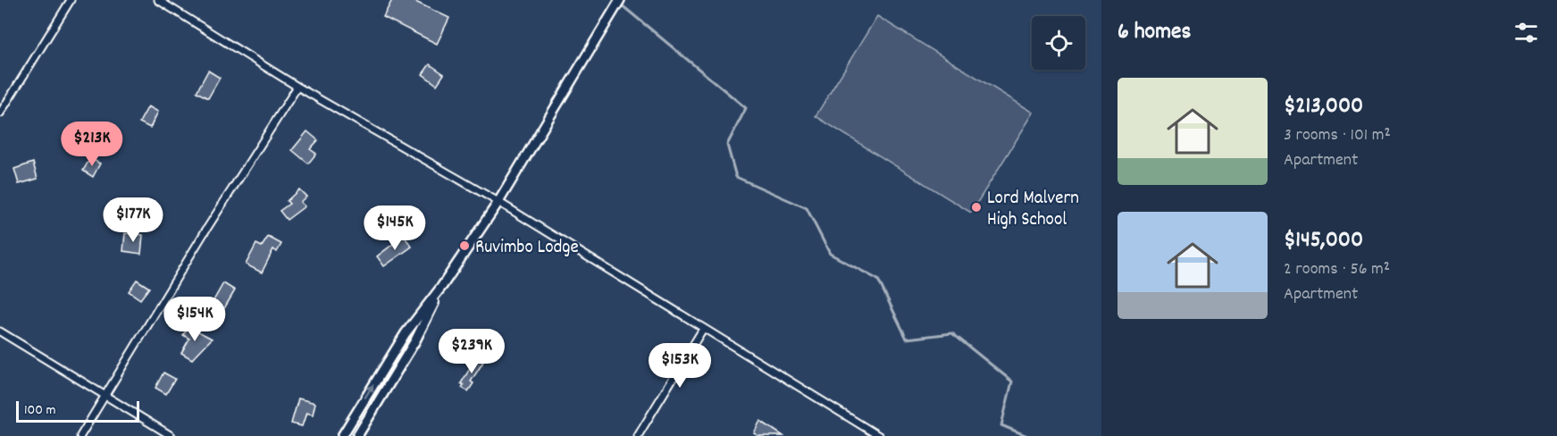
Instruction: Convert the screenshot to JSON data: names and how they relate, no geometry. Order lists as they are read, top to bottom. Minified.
{"places":["Lord Malvern High School","Ruvimbo Lodge"],"scale_bar":"100 m","page":{"heading":"6 homes","list":[{"name":"$213,000","note":"3 rooms · 101 m² · Apartment"},{"name":"$145,000","note":"2 rooms · 56 m² · Apartment"}],"price":["$213K","$177K","$145K","$154K","$239K","$153K"],"scale":"100 m"}}
